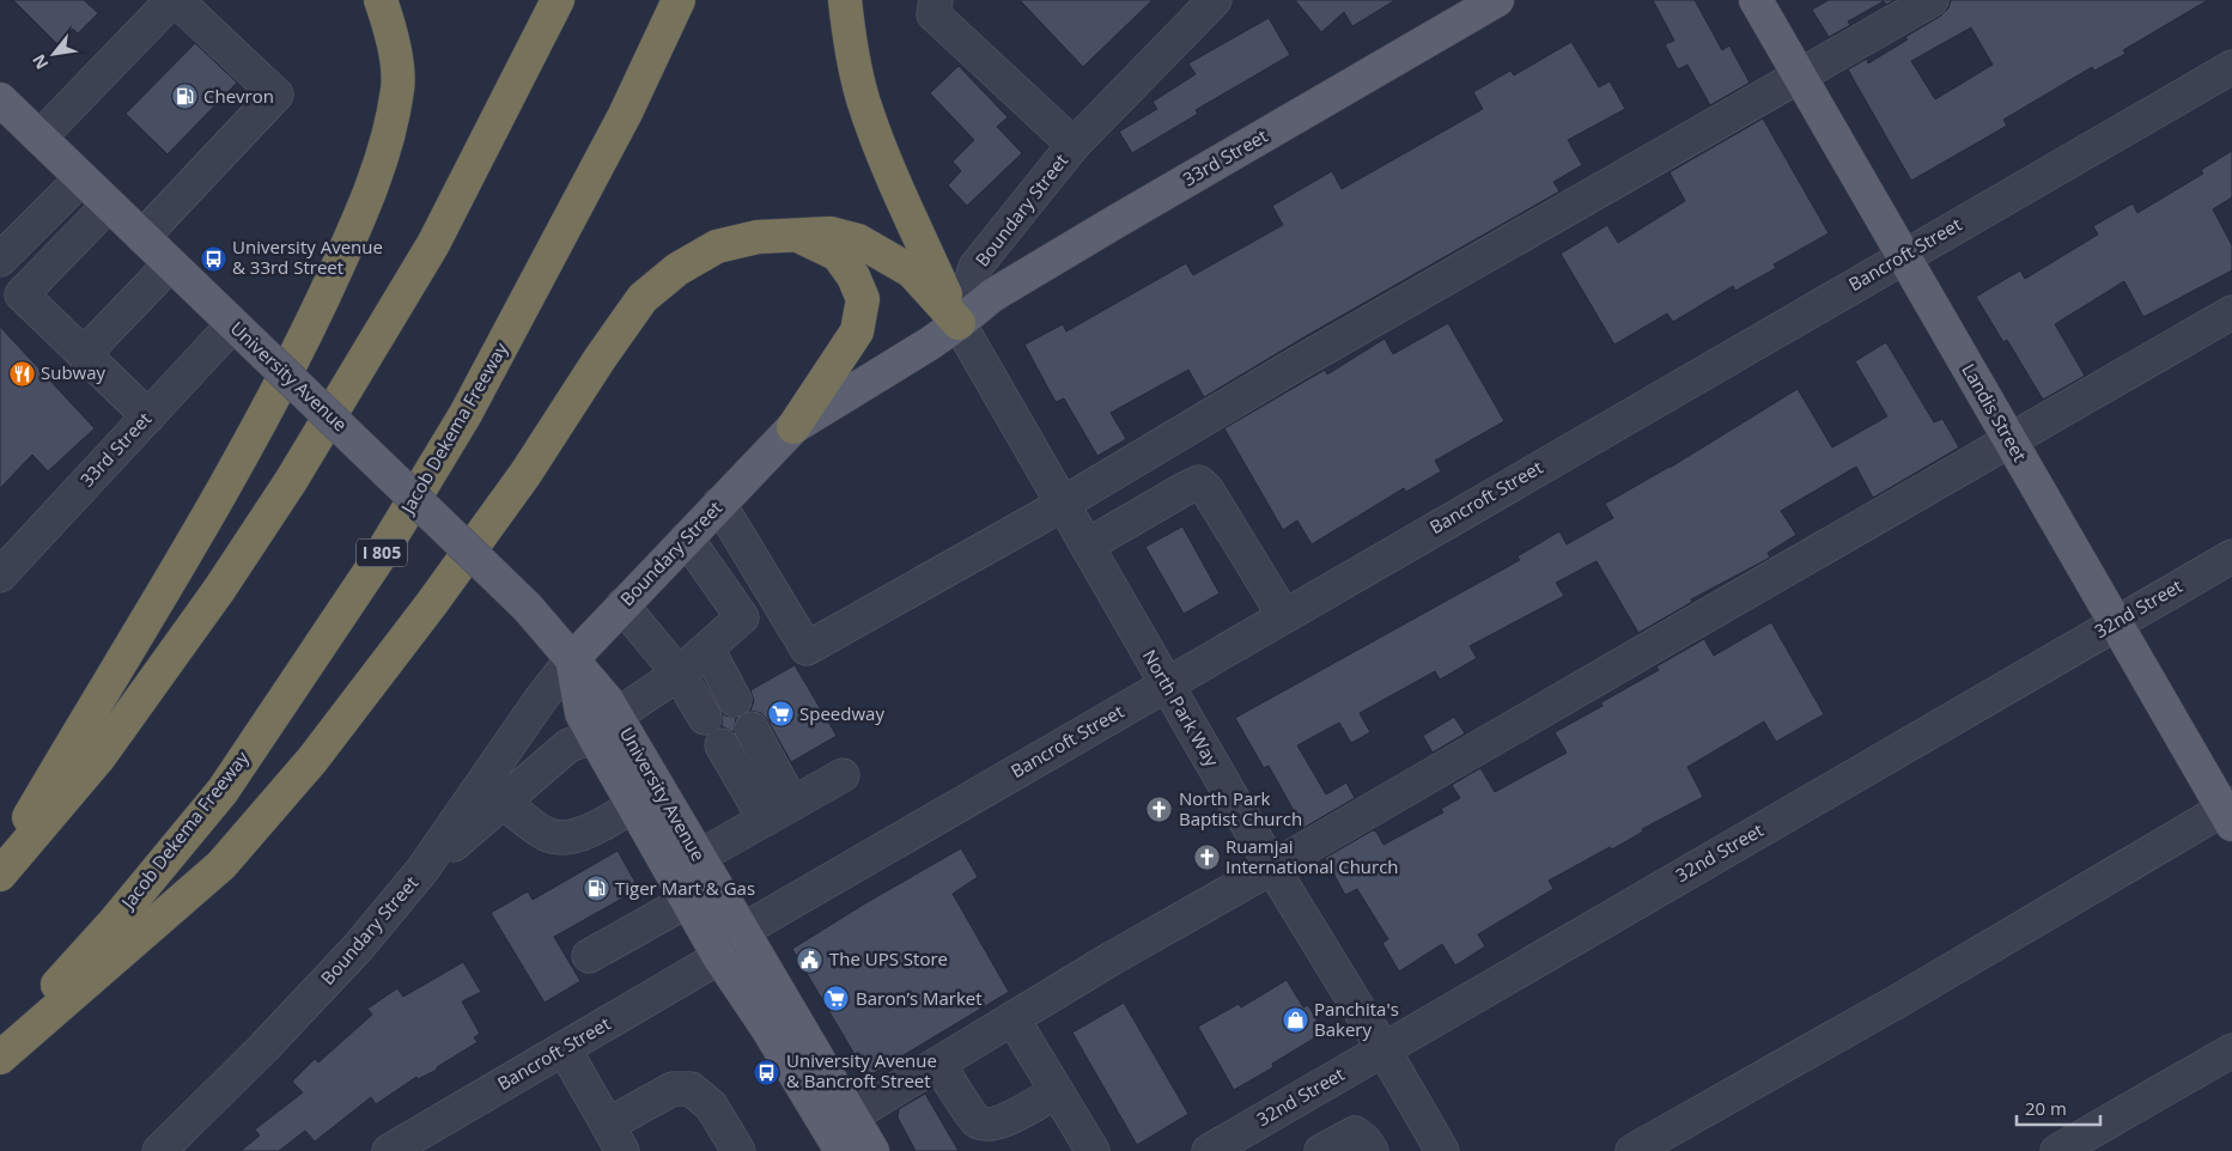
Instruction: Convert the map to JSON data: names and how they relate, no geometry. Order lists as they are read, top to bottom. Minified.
{"streets":{"highway":["Jacob Dekema Freeway","I 805"],"main road":["33rd Street","Boundary Street","University Avenue","Landis Street"],"street":["Bancroft Street","32nd Street","North Park Way"]},"crossings":[["33rd Street","Boundary Street"],["33rd Street","University Avenue"],["33rd Street","North Park Way"],["Boundary Street","University Avenue"],["Boundary Street","North Park Way"],["Bancroft Street","University Avenue"],["Bancroft Street","Landis Street"],["Bancroft Street","North Park Way"],["Landis Street","32nd Street"],["32nd Street","North Park Way"]],"places":{"fuel station":["Chevron","Tiger Mart & Gas"],"bus stop":["University Avenue & 33rd Street","University Avenue & Bancroft Street"],"restaurant":["Subway"],"supermarket":["Speedway","Baron’s Market"],"church":["North Park Baptist Church","Ruamjai International Church"],"public building":["The UPS Store"],"shop":["Panchita's Bakery"]},"scale_bar":"20 m","north":"bottom left"}
